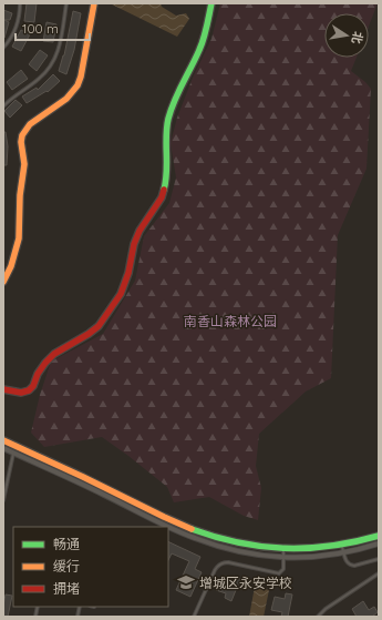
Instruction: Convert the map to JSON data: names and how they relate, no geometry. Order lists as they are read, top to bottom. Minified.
{"parks":["南香山森林公园"],"places":{"school or university":["增城区永安学校"]},"legend":["畅通","缓行","拥堵"],"scale_bar":"100 m","north":"right"}
